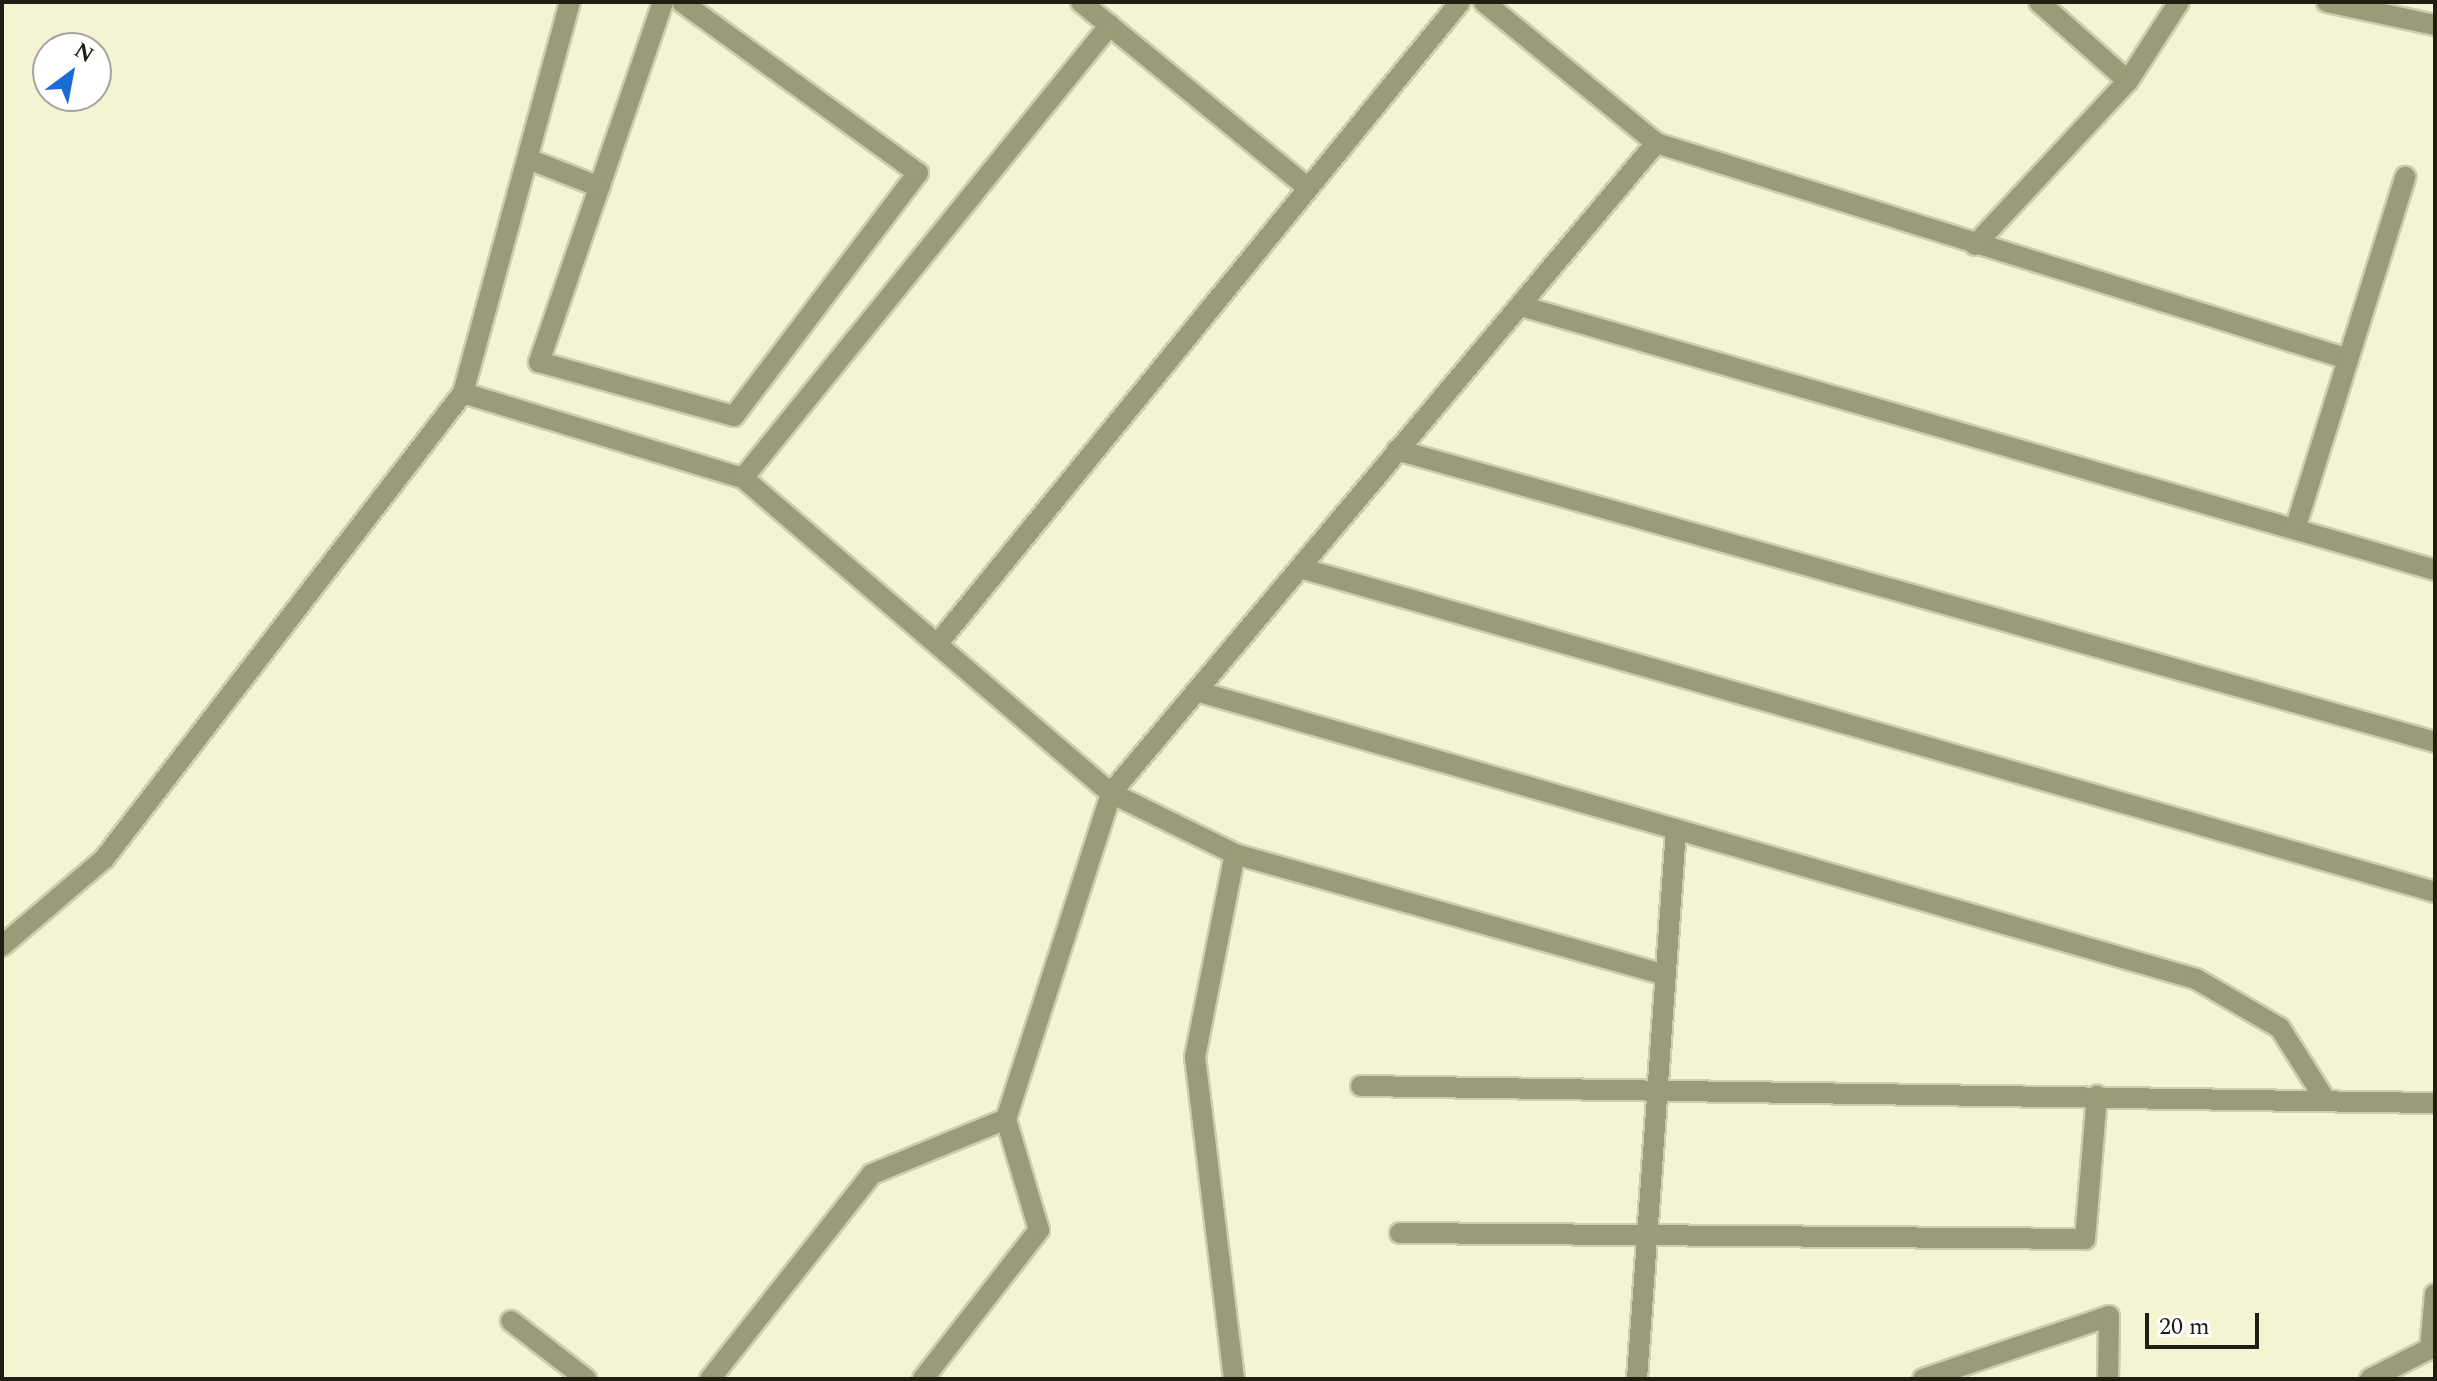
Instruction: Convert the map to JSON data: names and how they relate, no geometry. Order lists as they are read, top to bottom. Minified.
{"scale_bar":"20 m","north":"top right"}
